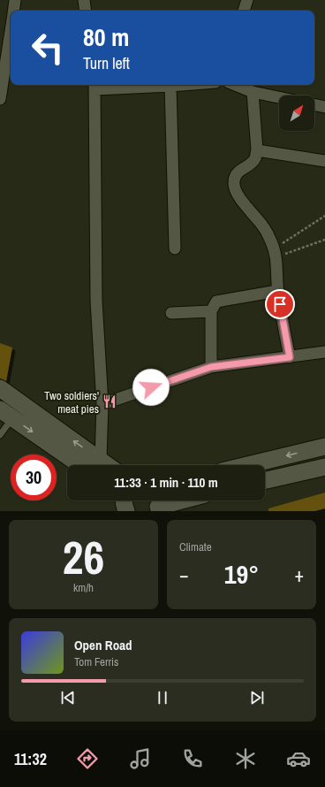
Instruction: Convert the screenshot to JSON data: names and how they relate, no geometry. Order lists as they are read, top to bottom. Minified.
{"places":{"restaurant":["Two soldiers' meat pies"]},"north":"top right","page":{"turn":["80 m","Turn left"],"limit":"30","trip":"11:33 · 1 min · 110 m","tile":[["26","km/h"],"Climate"],"heat":["−","19°","+"],"song":["Open Road","Tom Ferris"],"tabs":"11:32"}}
